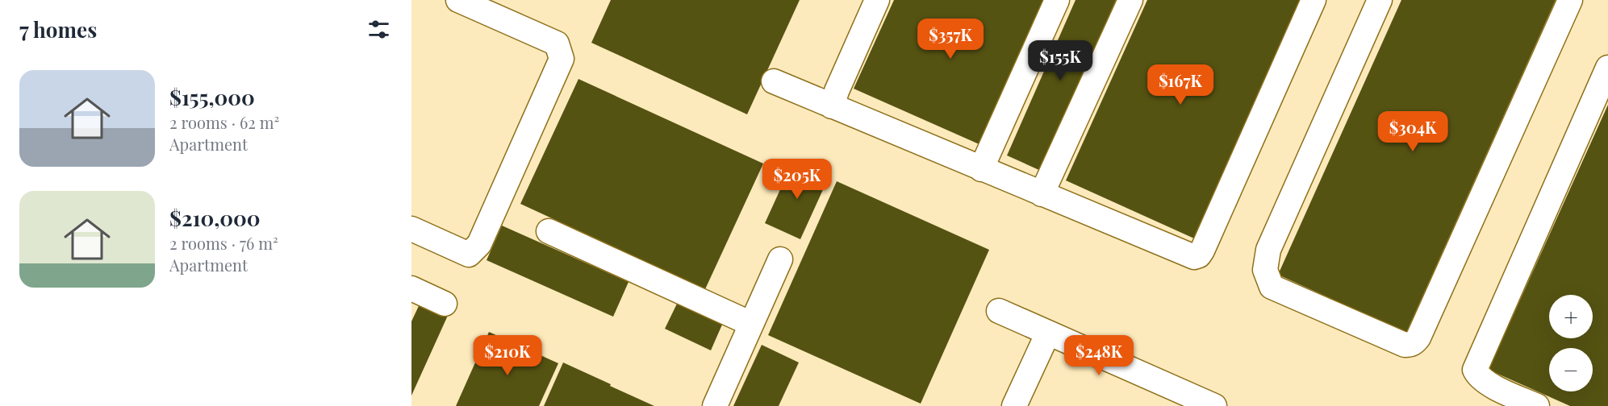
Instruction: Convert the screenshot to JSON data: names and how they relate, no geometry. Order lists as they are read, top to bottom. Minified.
{"page":{"heading":"7 homes","price":["$357K","$155K","$167K","$304K","$205K","$210K","$248K"],"list":[{"name":"$155,000","note":"2 rooms · 62 m² · Apartment"},{"name":"$210,000","note":"2 rooms · 76 m² · Apartment"}],"map_buttons":["+","−"]}}
